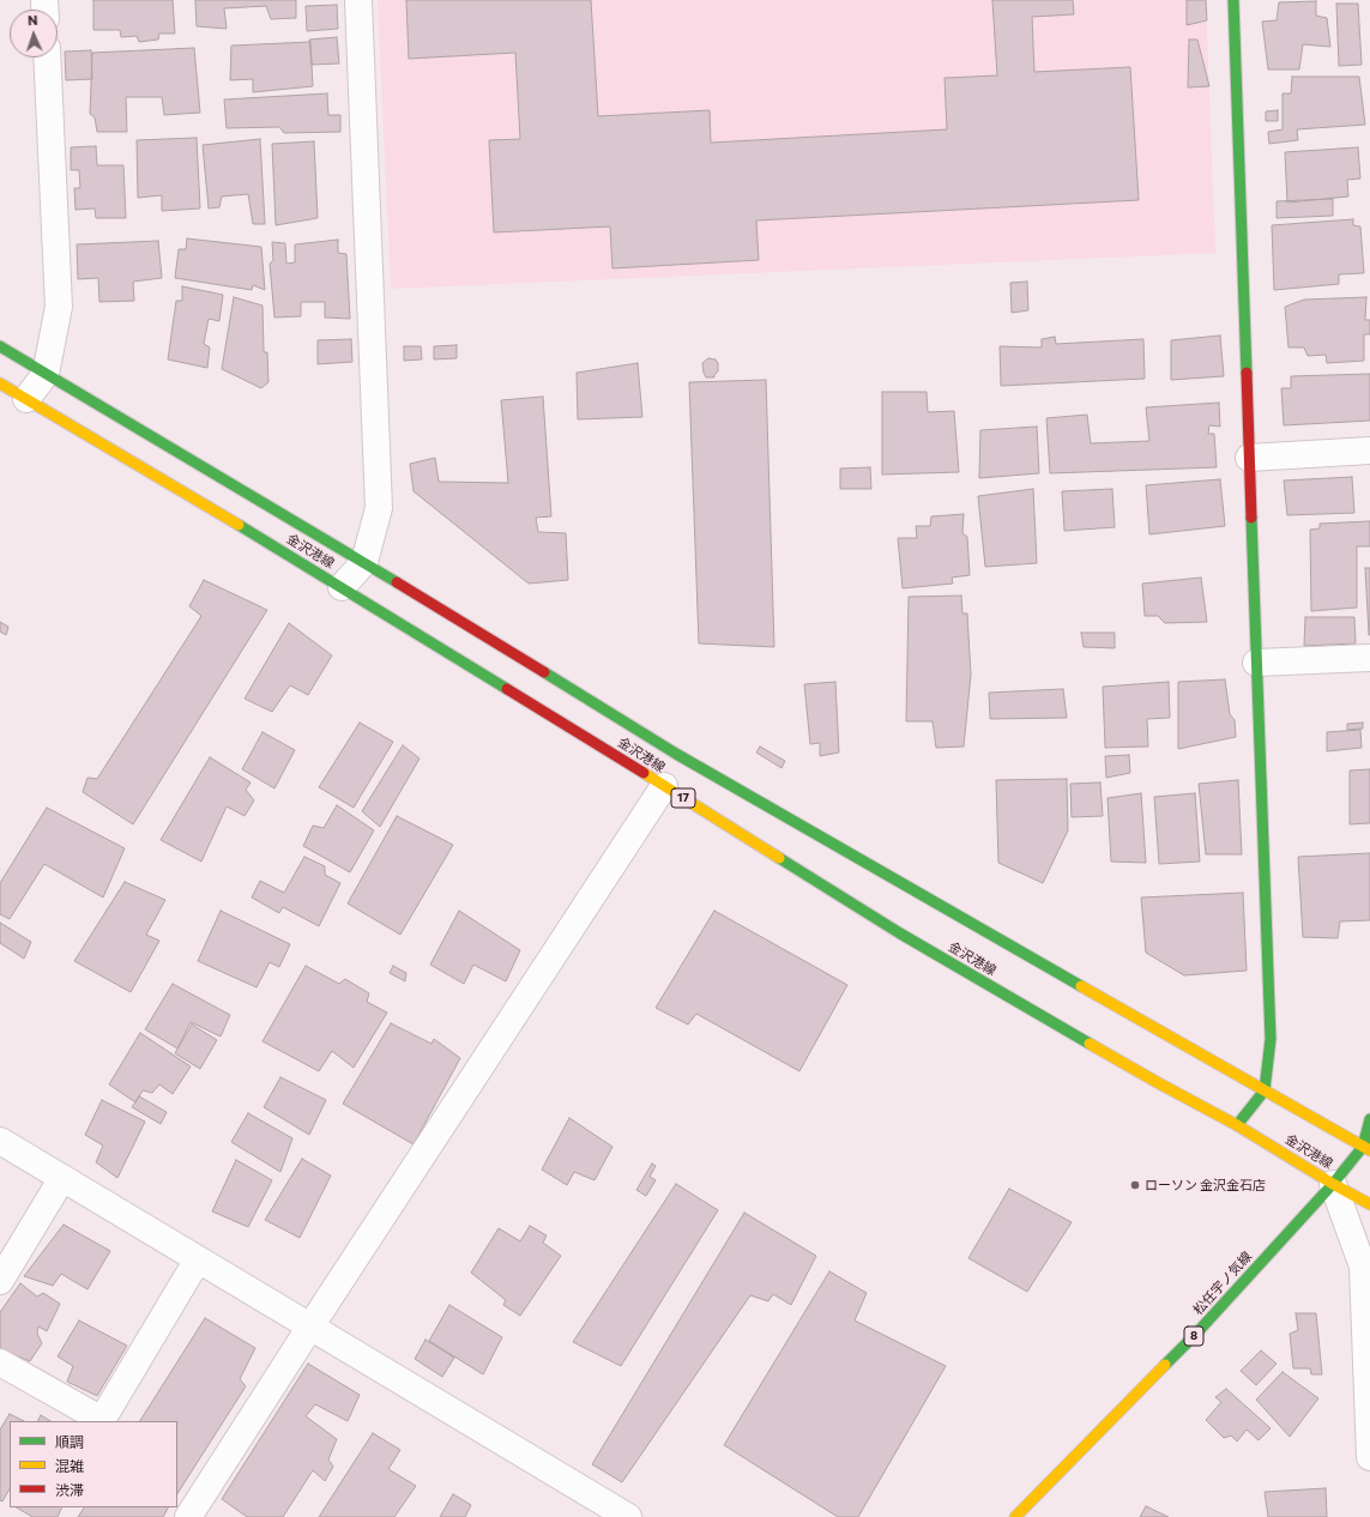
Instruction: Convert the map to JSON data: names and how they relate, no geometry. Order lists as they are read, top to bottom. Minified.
{"streets":{"main road":["金沢港線","17","松任宇ノ気線","8"]},"crossings":[["金沢港線","松任宇ノ気線"]],"places":["ローソン 金沢金石店"],"legend":["順調","混雑","渋滞"],"north":"top"}
